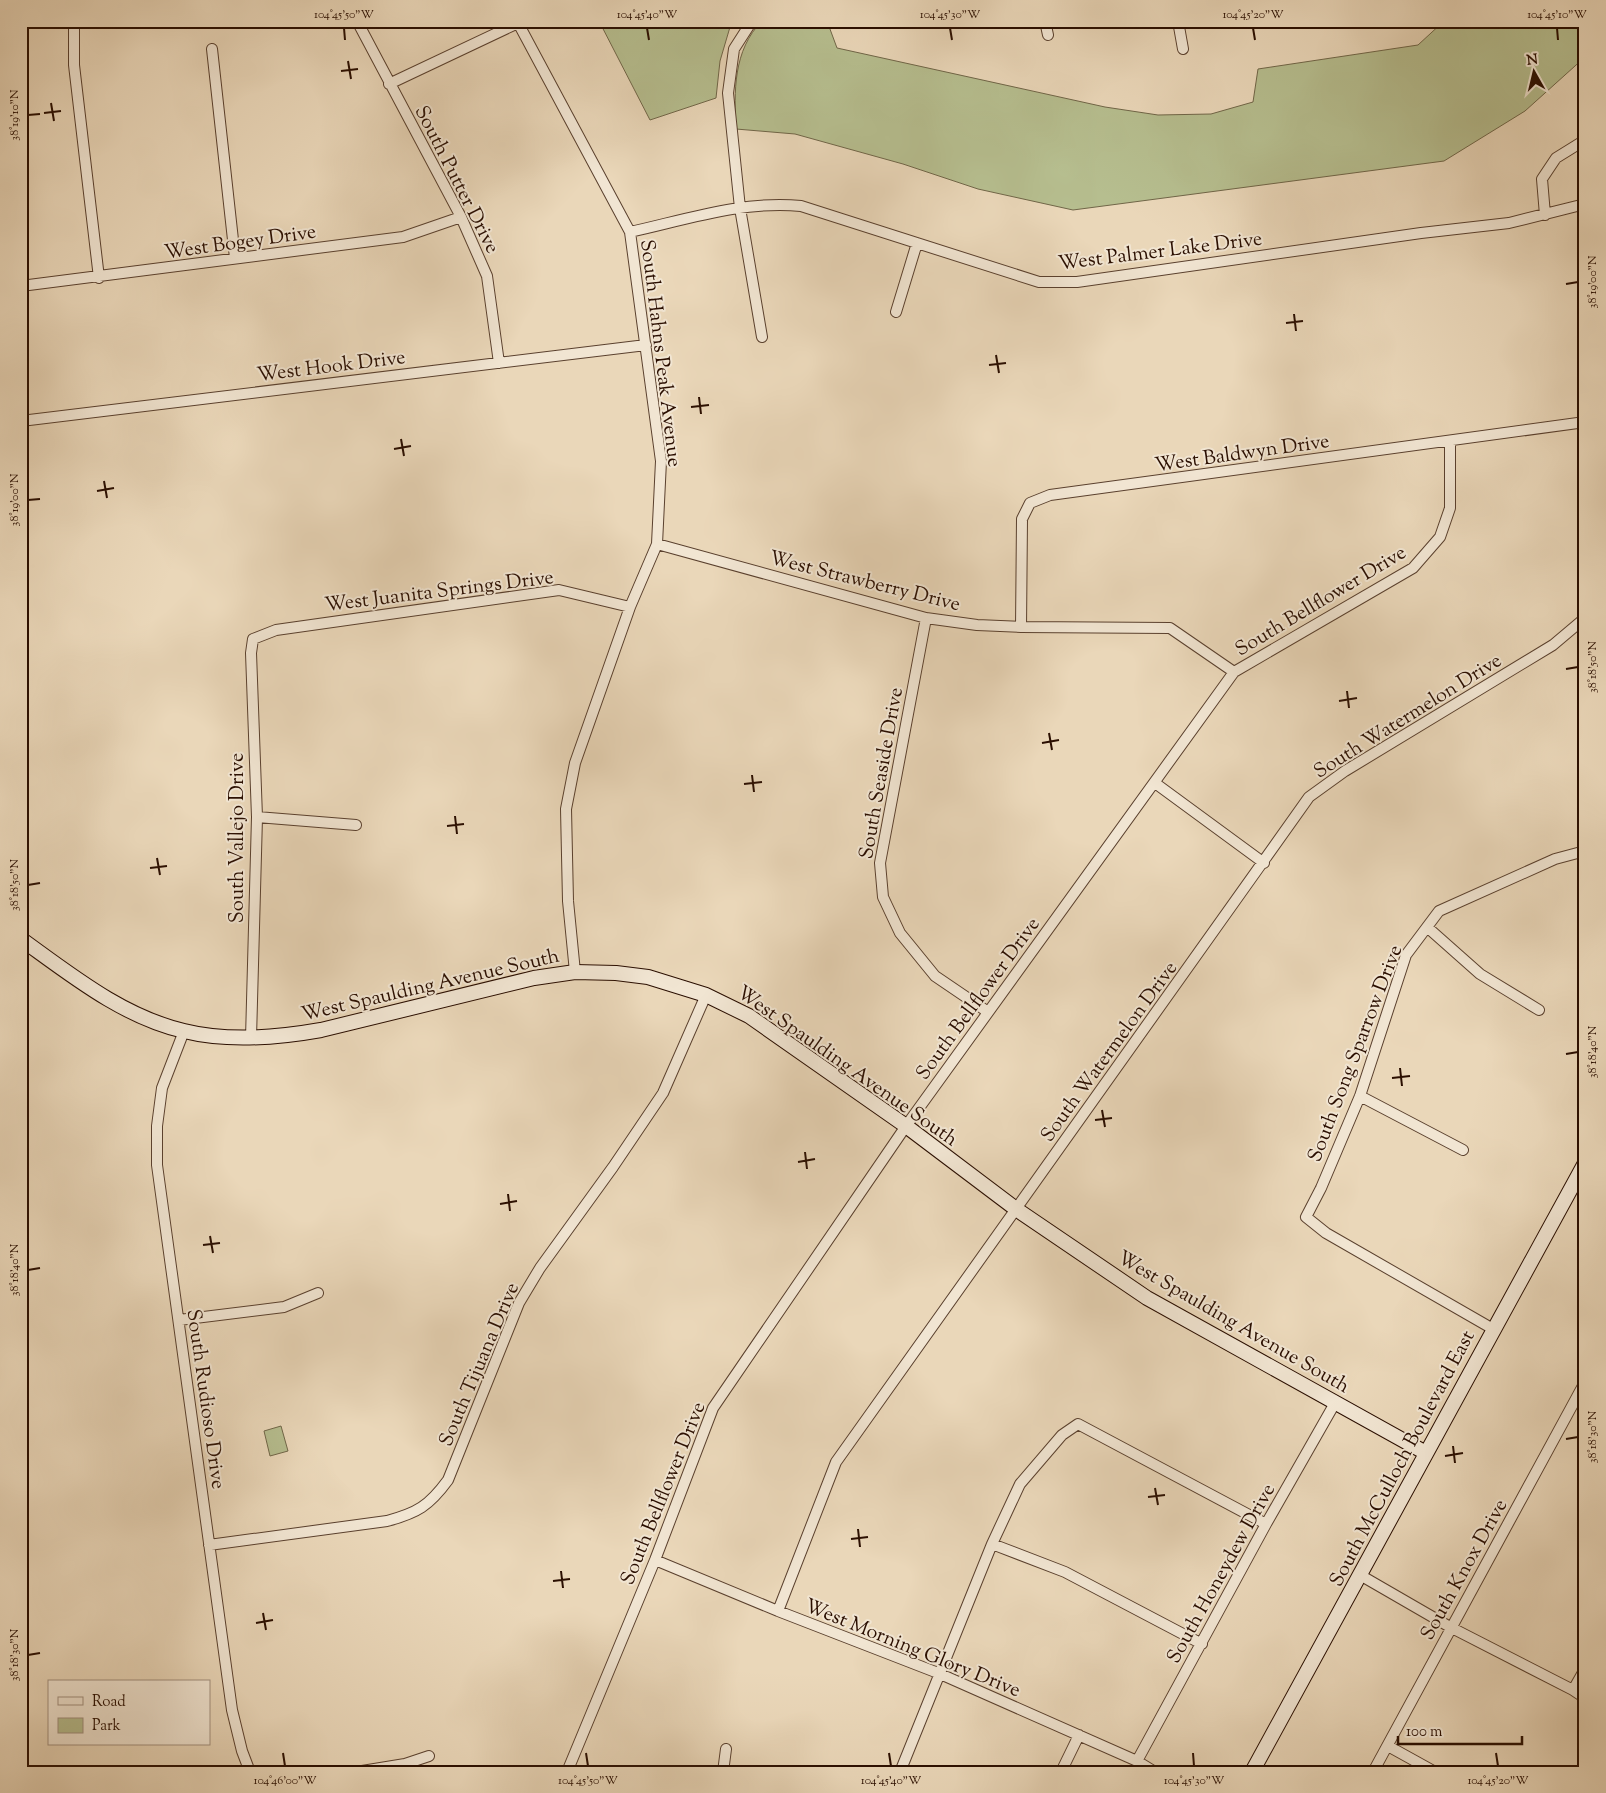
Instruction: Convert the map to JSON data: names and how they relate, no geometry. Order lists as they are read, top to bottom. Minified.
{"streets":{"street":["South Putter Drive","West Bogey Drive","West Palmer Lake Drive","South Hahns Peak Avenue","West Hook Drive","West Baldwyn Drive","West Strawberry Drive","West Juanita Springs Drive","South Bellflower Drive","South Watermelon Drive","South Seaside Drive","South Vallejo Drive","West Spaulding Avenue South","South Song Sparrow Drive","South Tijuana Drive","South Rudioso Drive","South McCulloch Boulevard East","South Knox Drive","South Honeydew Drive","West Morning Glory Drive"]},"crossings":[["South Putter Drive","West Bogey Drive"],["South Putter Drive","West Hook Drive"],["West Palmer Lake Drive","South Hahns Peak Avenue"],["South Hahns Peak Avenue","West Hook Drive"],["South Hahns Peak Avenue","West Strawberry Drive"],["South Hahns Peak Avenue","West Juanita Springs Drive"],["South Hahns Peak Avenue","West Spaulding Avenue South"],["West Baldwyn Drive","West Strawberry Drive"],["West Baldwyn Drive","South Bellflower Drive"],["West Strawberry Drive","South Bellflower Drive"],["West Strawberry Drive","South Seaside Drive"],["West Juanita Springs Drive","South Vallejo Drive"],["South Bellflower Drive","South Seaside Drive"],["South Bellflower Drive","West Spaulding Avenue South"],["South Bellflower Drive","West Morning Glory Drive"],["South Watermelon Drive","West Spaulding Avenue South"],["South Watermelon Drive","West Morning Glory Drive"],["South Vallejo Drive","West Spaulding Avenue South"],["West Spaulding Avenue South","South Tijuana Drive"],["West Spaulding Avenue South","South Rudioso Drive"],["West Spaulding Avenue South","South McCulloch Boulevard East"],["West Spaulding Avenue South","South Honeydew Drive"],["South Song Sparrow Drive","South McCulloch Boulevard East"],["South Tijuana Drive","South Rudioso Drive"],["South Honeydew Drive","West Morning Glory Drive"]],"legend":["Road","Park"],"scale_bar":"100 m","north":"top","coordinates":["104°45'50\"W","104°45'40\"W","104°45'30\"W","104°45'20\"W","104°45'10\"W","38°19'10\"N","38°19'00\"N","38°18'50\"N","38°18'40\"N","38°18'30\"N","104°46'00\"W"]}
